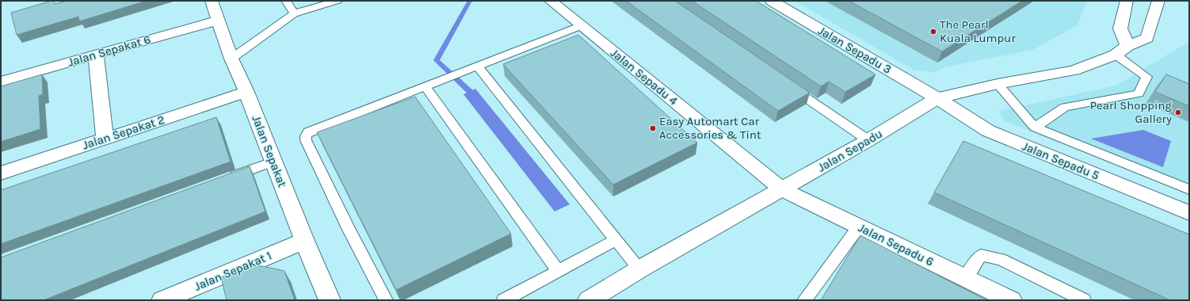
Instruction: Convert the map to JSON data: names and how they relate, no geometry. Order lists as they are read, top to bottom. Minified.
{"streets":{"street":["Jalan Sepadu 3","Jalan Sepakat 6","Jalan Sepadu 4","Jalan Sepakat 2","Jalan Sepadu","Jalan Sepakat","Jalan Sepadu 5","Jalan Sepadu 6","Jalan Sepakat 1"]},"crossings":[["Jalan Sepadu 3","Jalan Sepadu"],["Jalan Sepadu 3","Jalan Sepadu 5"],["Jalan Sepakat 6","Jalan Sepakat"],["Jalan Sepadu 4","Jalan Sepadu"],["Jalan Sepadu 4","Jalan Sepadu 6"],["Jalan Sepakat 2","Jalan Sepakat"],["Jalan Sepadu","Jalan Sepadu 5"],["Jalan Sepadu","Jalan Sepadu 6"],["Jalan Sepakat","Jalan Sepakat 1"]],"places":["The Pearl Kuala Lumpur","Pearl Shopping Gallery","Easy Automart Car Accessories & Tint"]}
